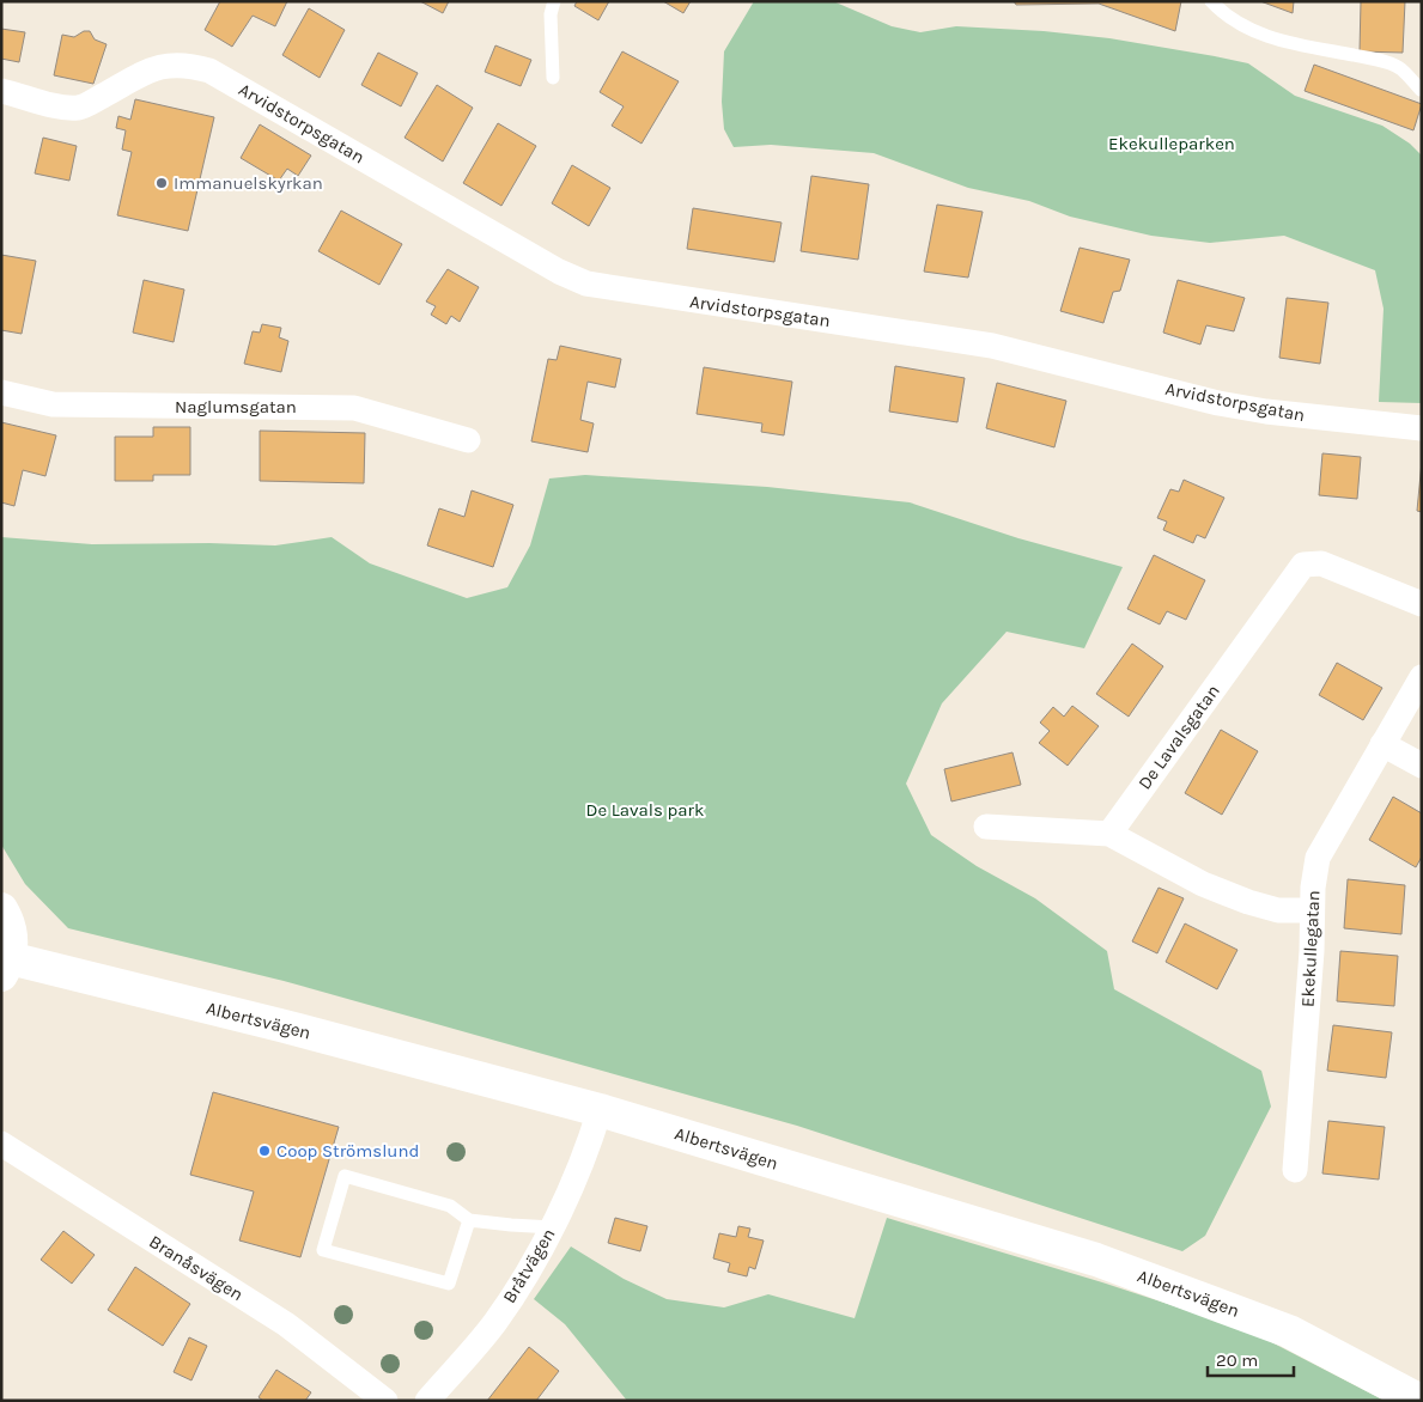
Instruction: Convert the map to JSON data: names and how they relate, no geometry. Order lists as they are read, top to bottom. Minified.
{"streets":{"street":["Arvidstorpsgatan","Naglumsgatan","De Lavalsgatan","Ekekullegatan","Albertsvägen","Bråtvägen","Branåsvägen"]},"crossings":[["Albertsvägen","Bråtvägen"]],"parks":["Ekekulleparken","De Lavals park"],"places":["Immanuelskyrkan","Coop Strömslund"],"scale_bar":"20 m"}
